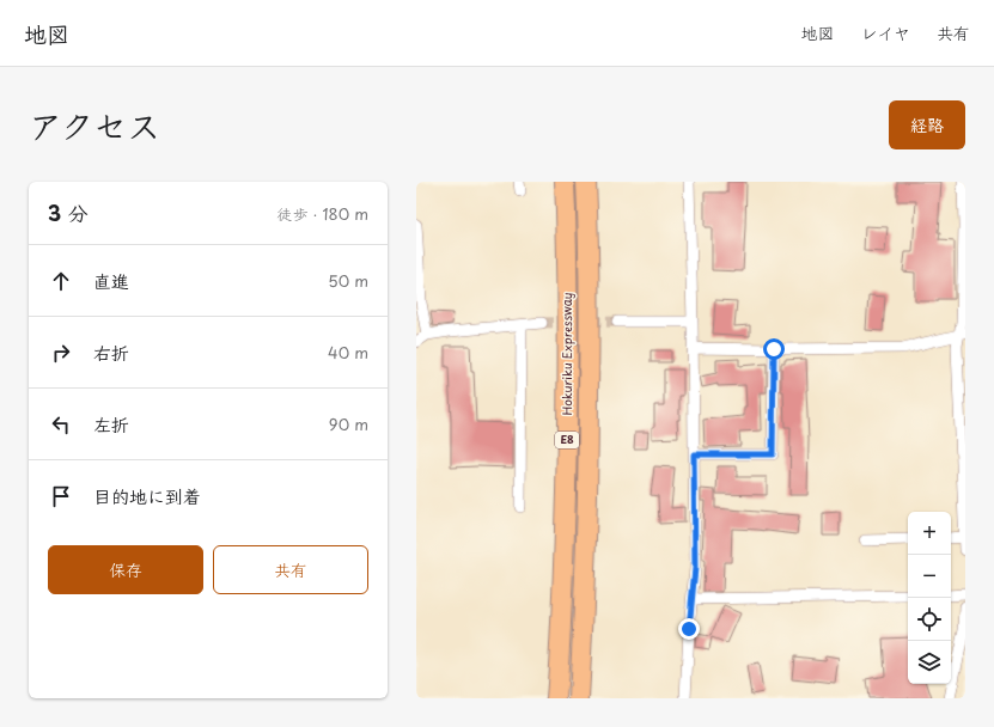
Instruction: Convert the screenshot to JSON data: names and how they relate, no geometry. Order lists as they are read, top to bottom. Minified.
{"streets":{"highway":["Hokuriku Expressway","E8"]},"page":{"header":"地図","nav":["地図","レイヤ","共有"],"title":"アクセス","buttons":["経路",["保存","共有"]],"heading":["3 分","徒歩 · 180 m"],"list":[["直進","50 m"],["右折","40 m"],["左折","90 m"],"目的地に到着"],"map_buttons":["+","−"]}}
